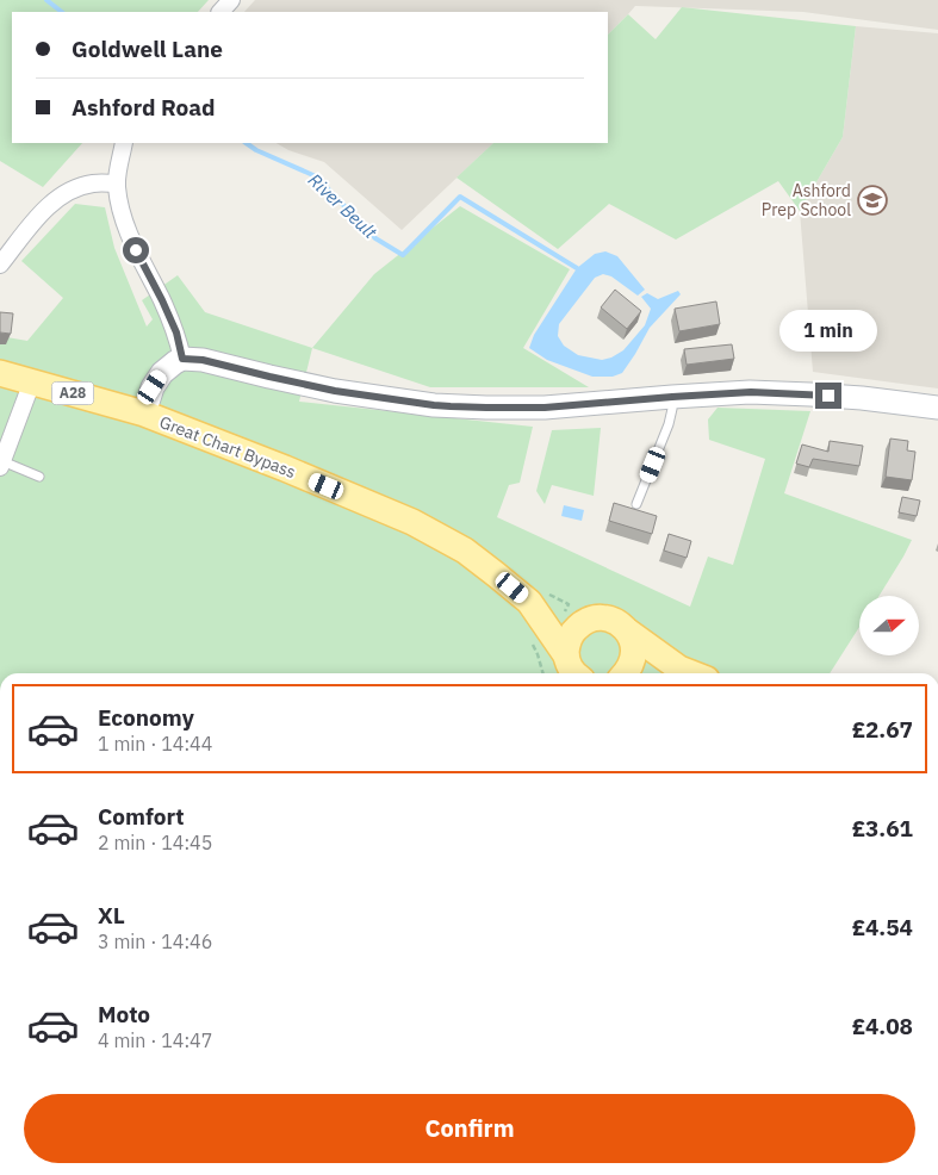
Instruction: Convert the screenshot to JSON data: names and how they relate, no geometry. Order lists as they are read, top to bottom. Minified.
{"streets":{"main road":["A28","Great Chart Bypass"]},"crossings":[["A28","Great Chart Bypass"]],"water":["River Beult"],"places":{"school or university":["Ashford Prep School"]},"north":"right","page":{"banner":["Goldwell Lane","Ashford Road"],"bubble":"1 min","list":[{"name":"Economy","note":"1 min · 14:44","value":"£2.67"},{"name":"Comfort","note":"2 min · 14:45","value":"£3.61"},{"name":"XL","note":"3 min · 14:46","value":"£4.54"},{"name":"Moto","note":"4 min · 14:47","value":"£4.08"}],"buttons":"Confirm"}}
